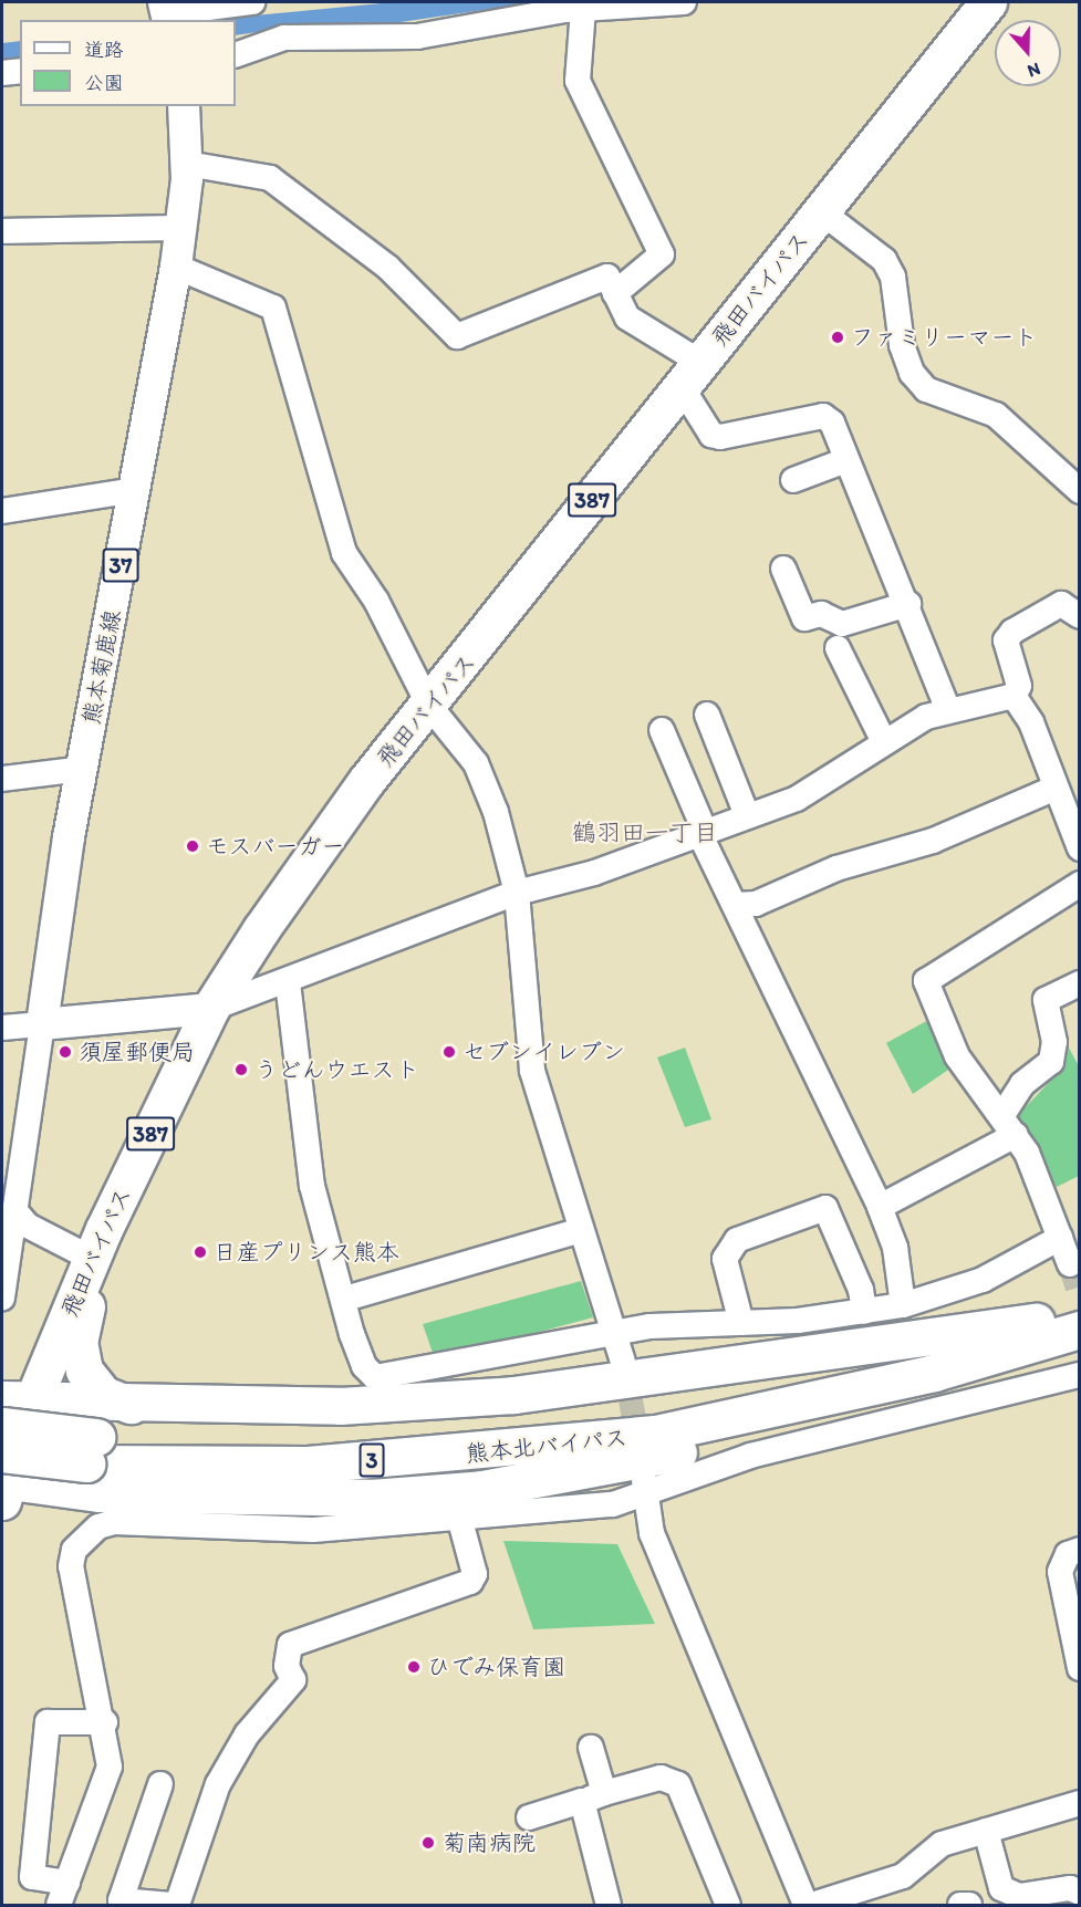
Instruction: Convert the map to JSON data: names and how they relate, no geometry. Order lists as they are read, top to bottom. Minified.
{"streets":{"highway":["飛田バイパス","387","熊本北バイパス","3"],"main road":["37","熊本菊鹿線"]},"crossings":[["飛田バイパス","熊本北バイパス"]],"districts":["鶴羽田一丁目"],"places":["ファミリーマート","モスバーガー","須屋郵便局","セブンイレブン","うどんウエスト","日産プリンス熊本","ひでみ保育園","菊南病院"],"legend":["道路","公園"],"north":"bottom"}
